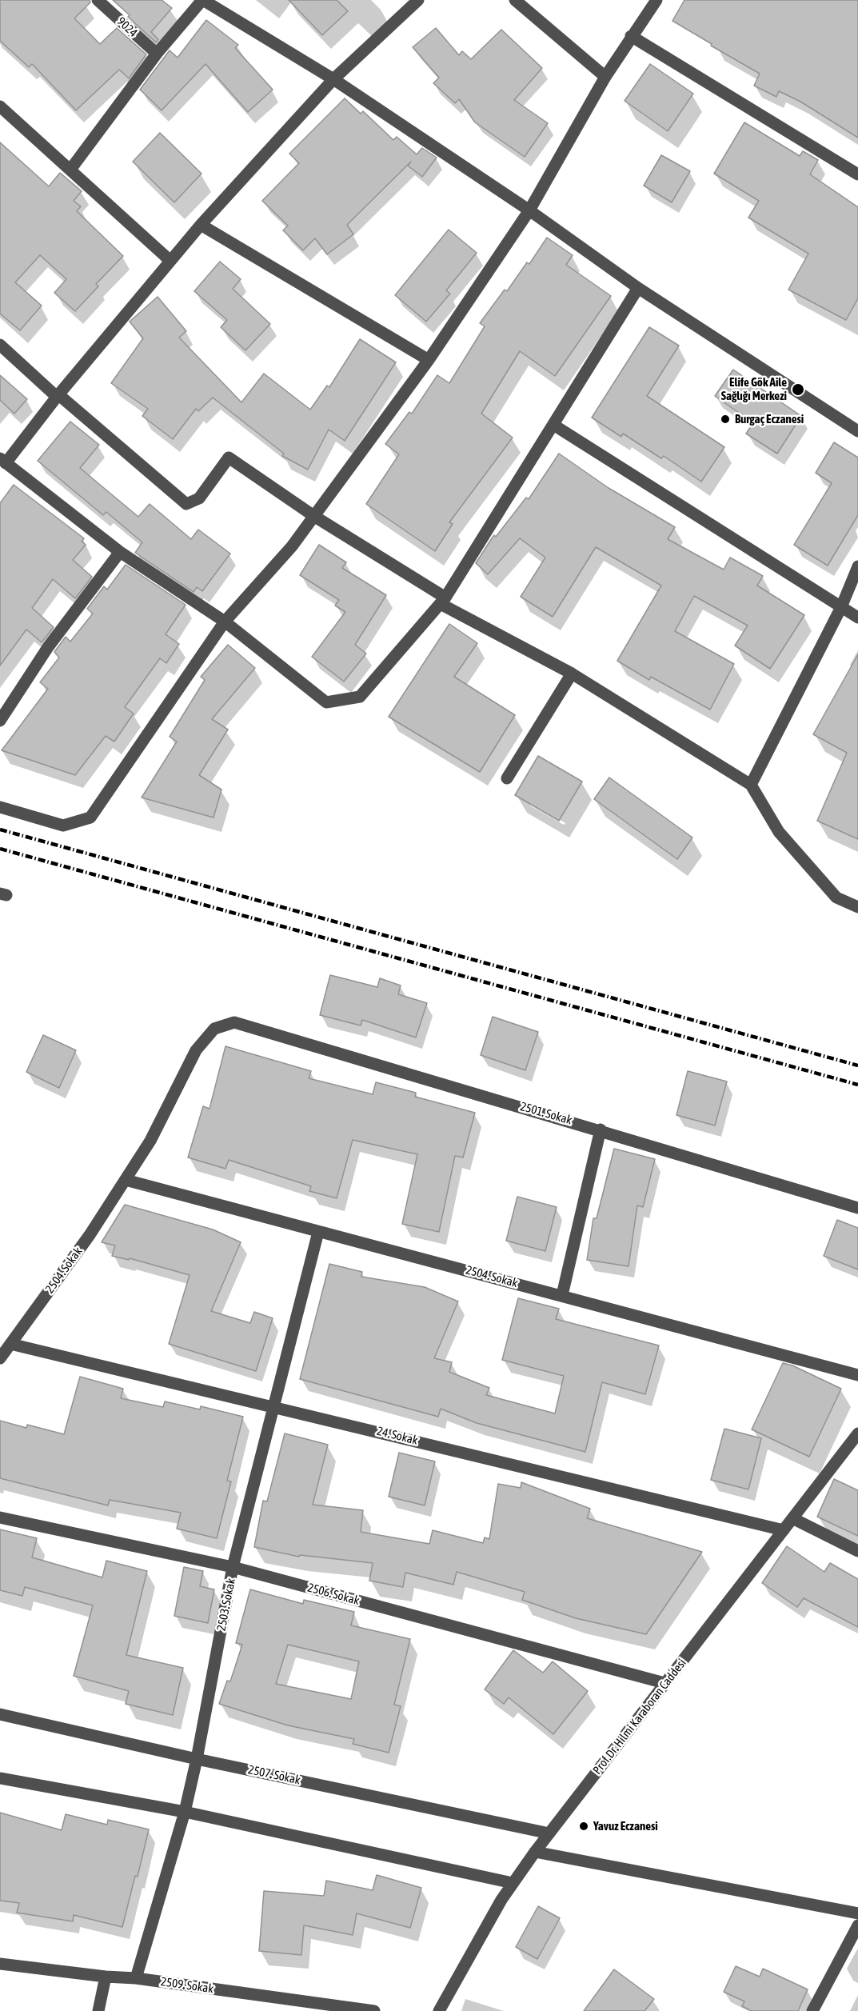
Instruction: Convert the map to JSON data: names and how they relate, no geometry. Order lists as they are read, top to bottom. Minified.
{"streets":{"street":["9024","2501. Sokak","2504. Sokak","24. Sokak","2506. Sokak","2503. Sokak","Prof.Dr. Hilmi Karaboran Caddesi","2507. Sokak","2509. Sokak"]},"crossings":[["2501. Sokak","2504. Sokak"],["2504. Sokak","24. Sokak"],["2504. Sokak","2503. Sokak"],["24. Sokak","2503. Sokak"],["24. Sokak","Prof.Dr. Hilmi Karaboran Caddesi"],["2506. Sokak","2503. Sokak"],["2506. Sokak","Prof.Dr. Hilmi Karaboran Caddesi"],["2503. Sokak","2507. Sokak"],["2503. Sokak","2509. Sokak"],["Prof.Dr. Hilmi Karaboran Caddesi","2507. Sokak"]],"places":["Elife Gök Aile Sağlığı Merkezi","Burgaç Eczanesi","Yavuz Eczanesi"]}
